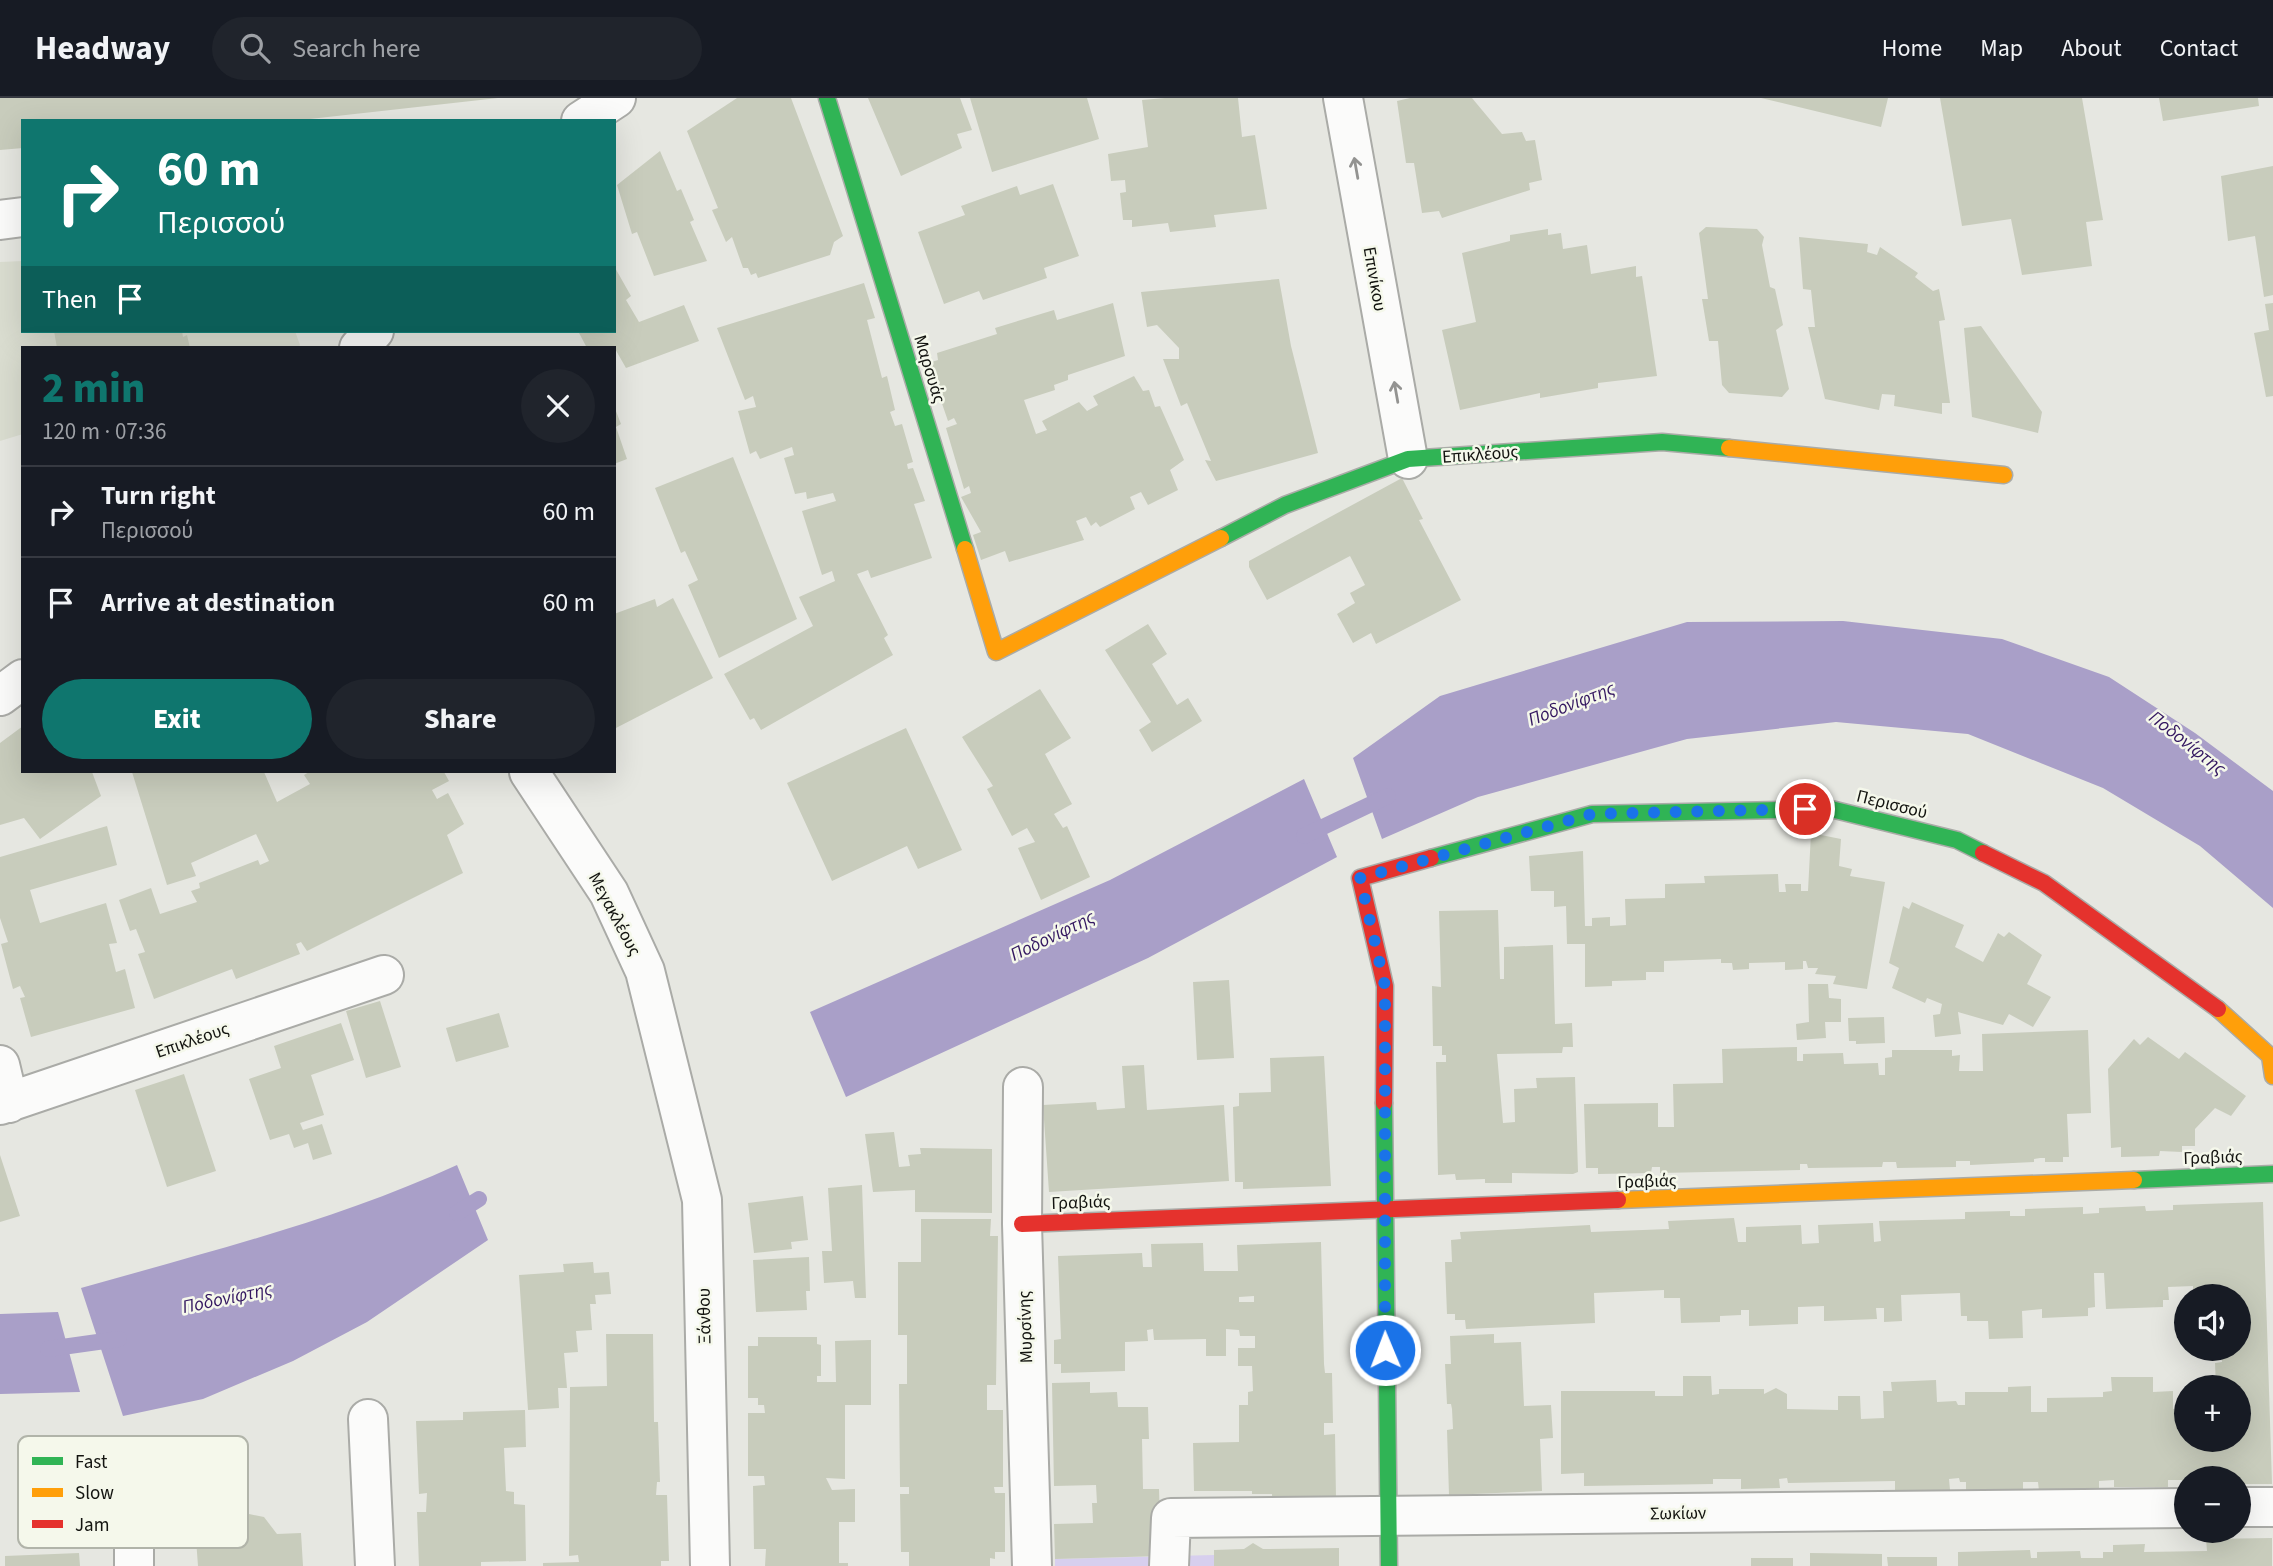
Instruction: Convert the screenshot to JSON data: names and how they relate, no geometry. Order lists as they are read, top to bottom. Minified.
{"streets":{"street":["Επινίκου","Μαρσυάς","Επικλέους","Περισσού","Μεγακλέους","Γραβιάς","Ξάνθου","Μυρσίνης","Σωκίων"]},"crossings":[["Επινίκου","Επικλέους"],["Μαρσυάς","Επικλέους"],["Περισσού","Γραβιάς"],["Μεγακλέους","Ξάνθου"],["Γραβιάς","Μυρσίνης"]],"one_way":["Επινίκου"],"water":["Ποδονίφτης"],"legend":["Fast","Slow","Jam"],"page":{"header":"Headway","search":"Search here","nav":["Home","Map","About","Contact"],"turn":["60 m","Περισσού"],"then":"Then","heading":["2 min","120 m · 07:36"],"list":[{"name":"Turn right","note":"Περισσού","value":"60 m"},{"name":"Arrive at destination","value":"60 m"}],"buttons":["Exit","Share"],"map_buttons":["+","−"]}}
